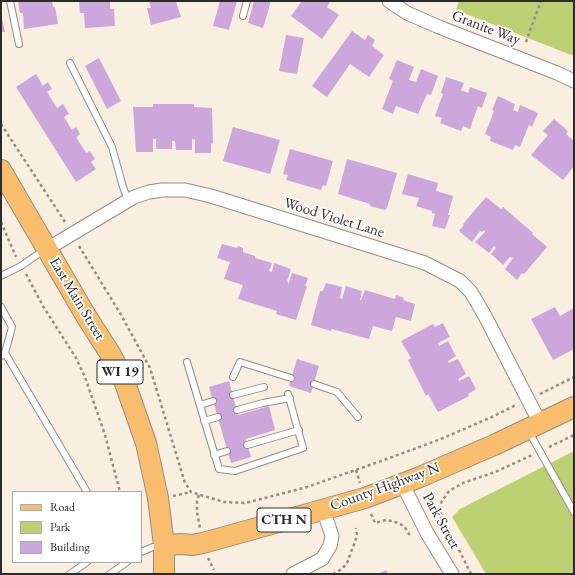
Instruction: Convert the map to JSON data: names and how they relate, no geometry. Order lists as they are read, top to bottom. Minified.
{"streets":{"main road":["East Main Street","WI 19","County Highway N","CTH N"],"street":["Granite Way","Wood Violet Lane","Park Street"]},"crossings":[["Wood Violet Lane","East Main Street"],["Wood Violet Lane","County Highway N"],["East Main Street","County Highway N"],["County Highway N","Park Street"]],"legend":["Road","Park","Building"]}
